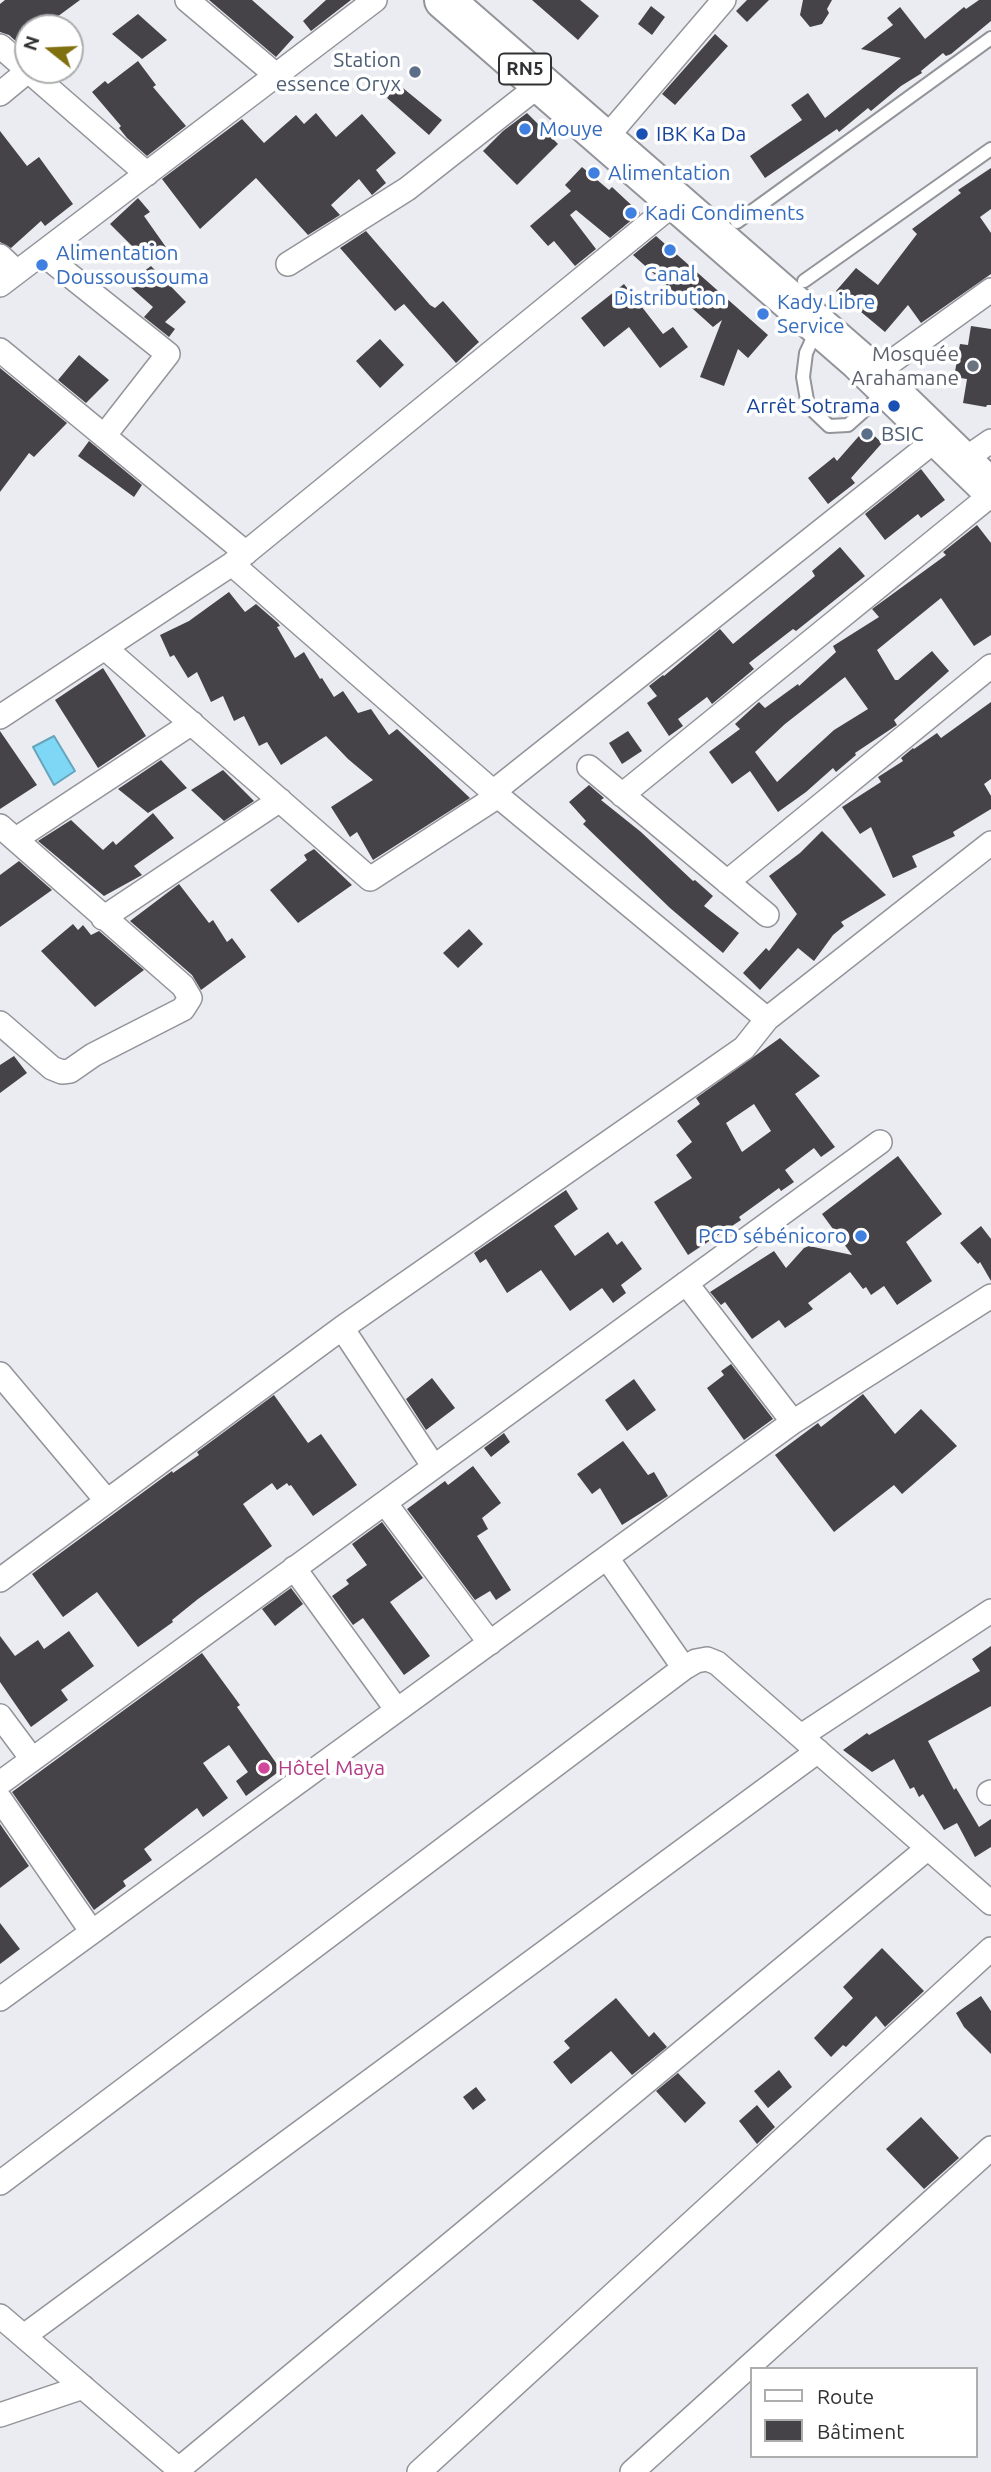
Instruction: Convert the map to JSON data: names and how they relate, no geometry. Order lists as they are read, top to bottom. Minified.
{"streets":{"highway":["RN5"]},"places":["Station essence Oryx","Mouye","IBK Ka Da","Alimentation","Kadi Condiments","Canal Distribution","Alimentation Doussoussouma","Kady Libre Service","Mosquée Arahamane","Arrêt Sotrama","BSIC","PCD sébénicoro","Hôtel Maya"],"legend":["Route","Bâtiment"],"north":"left"}
